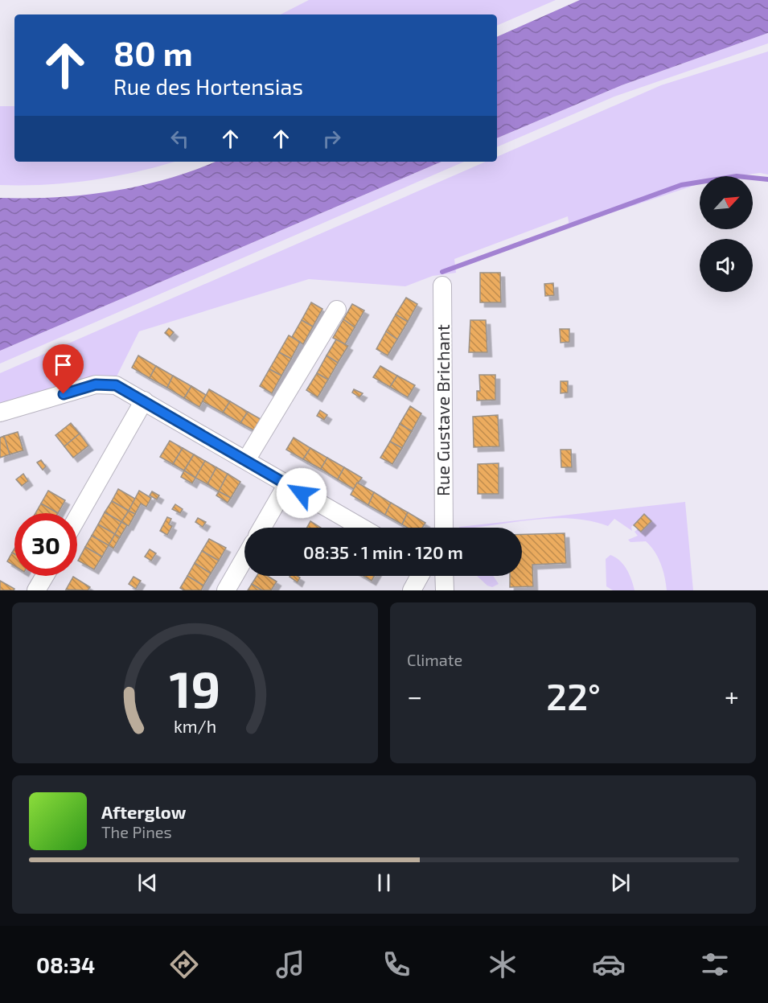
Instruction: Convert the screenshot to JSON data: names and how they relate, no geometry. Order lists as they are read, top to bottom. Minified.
{"streets":{"street":["Rue Gustave Brichant"]},"north":"top right","page":{"turn":["80 m","Rue des Hortensias"],"limit":"30","trip":"08:35 · 1 min · 120 m","tile":"Climate","heat":["−","22°","+"],"song":["Afterglow","The Pines"],"tabs":"08:34","gauge":["19","km/h"]}}
